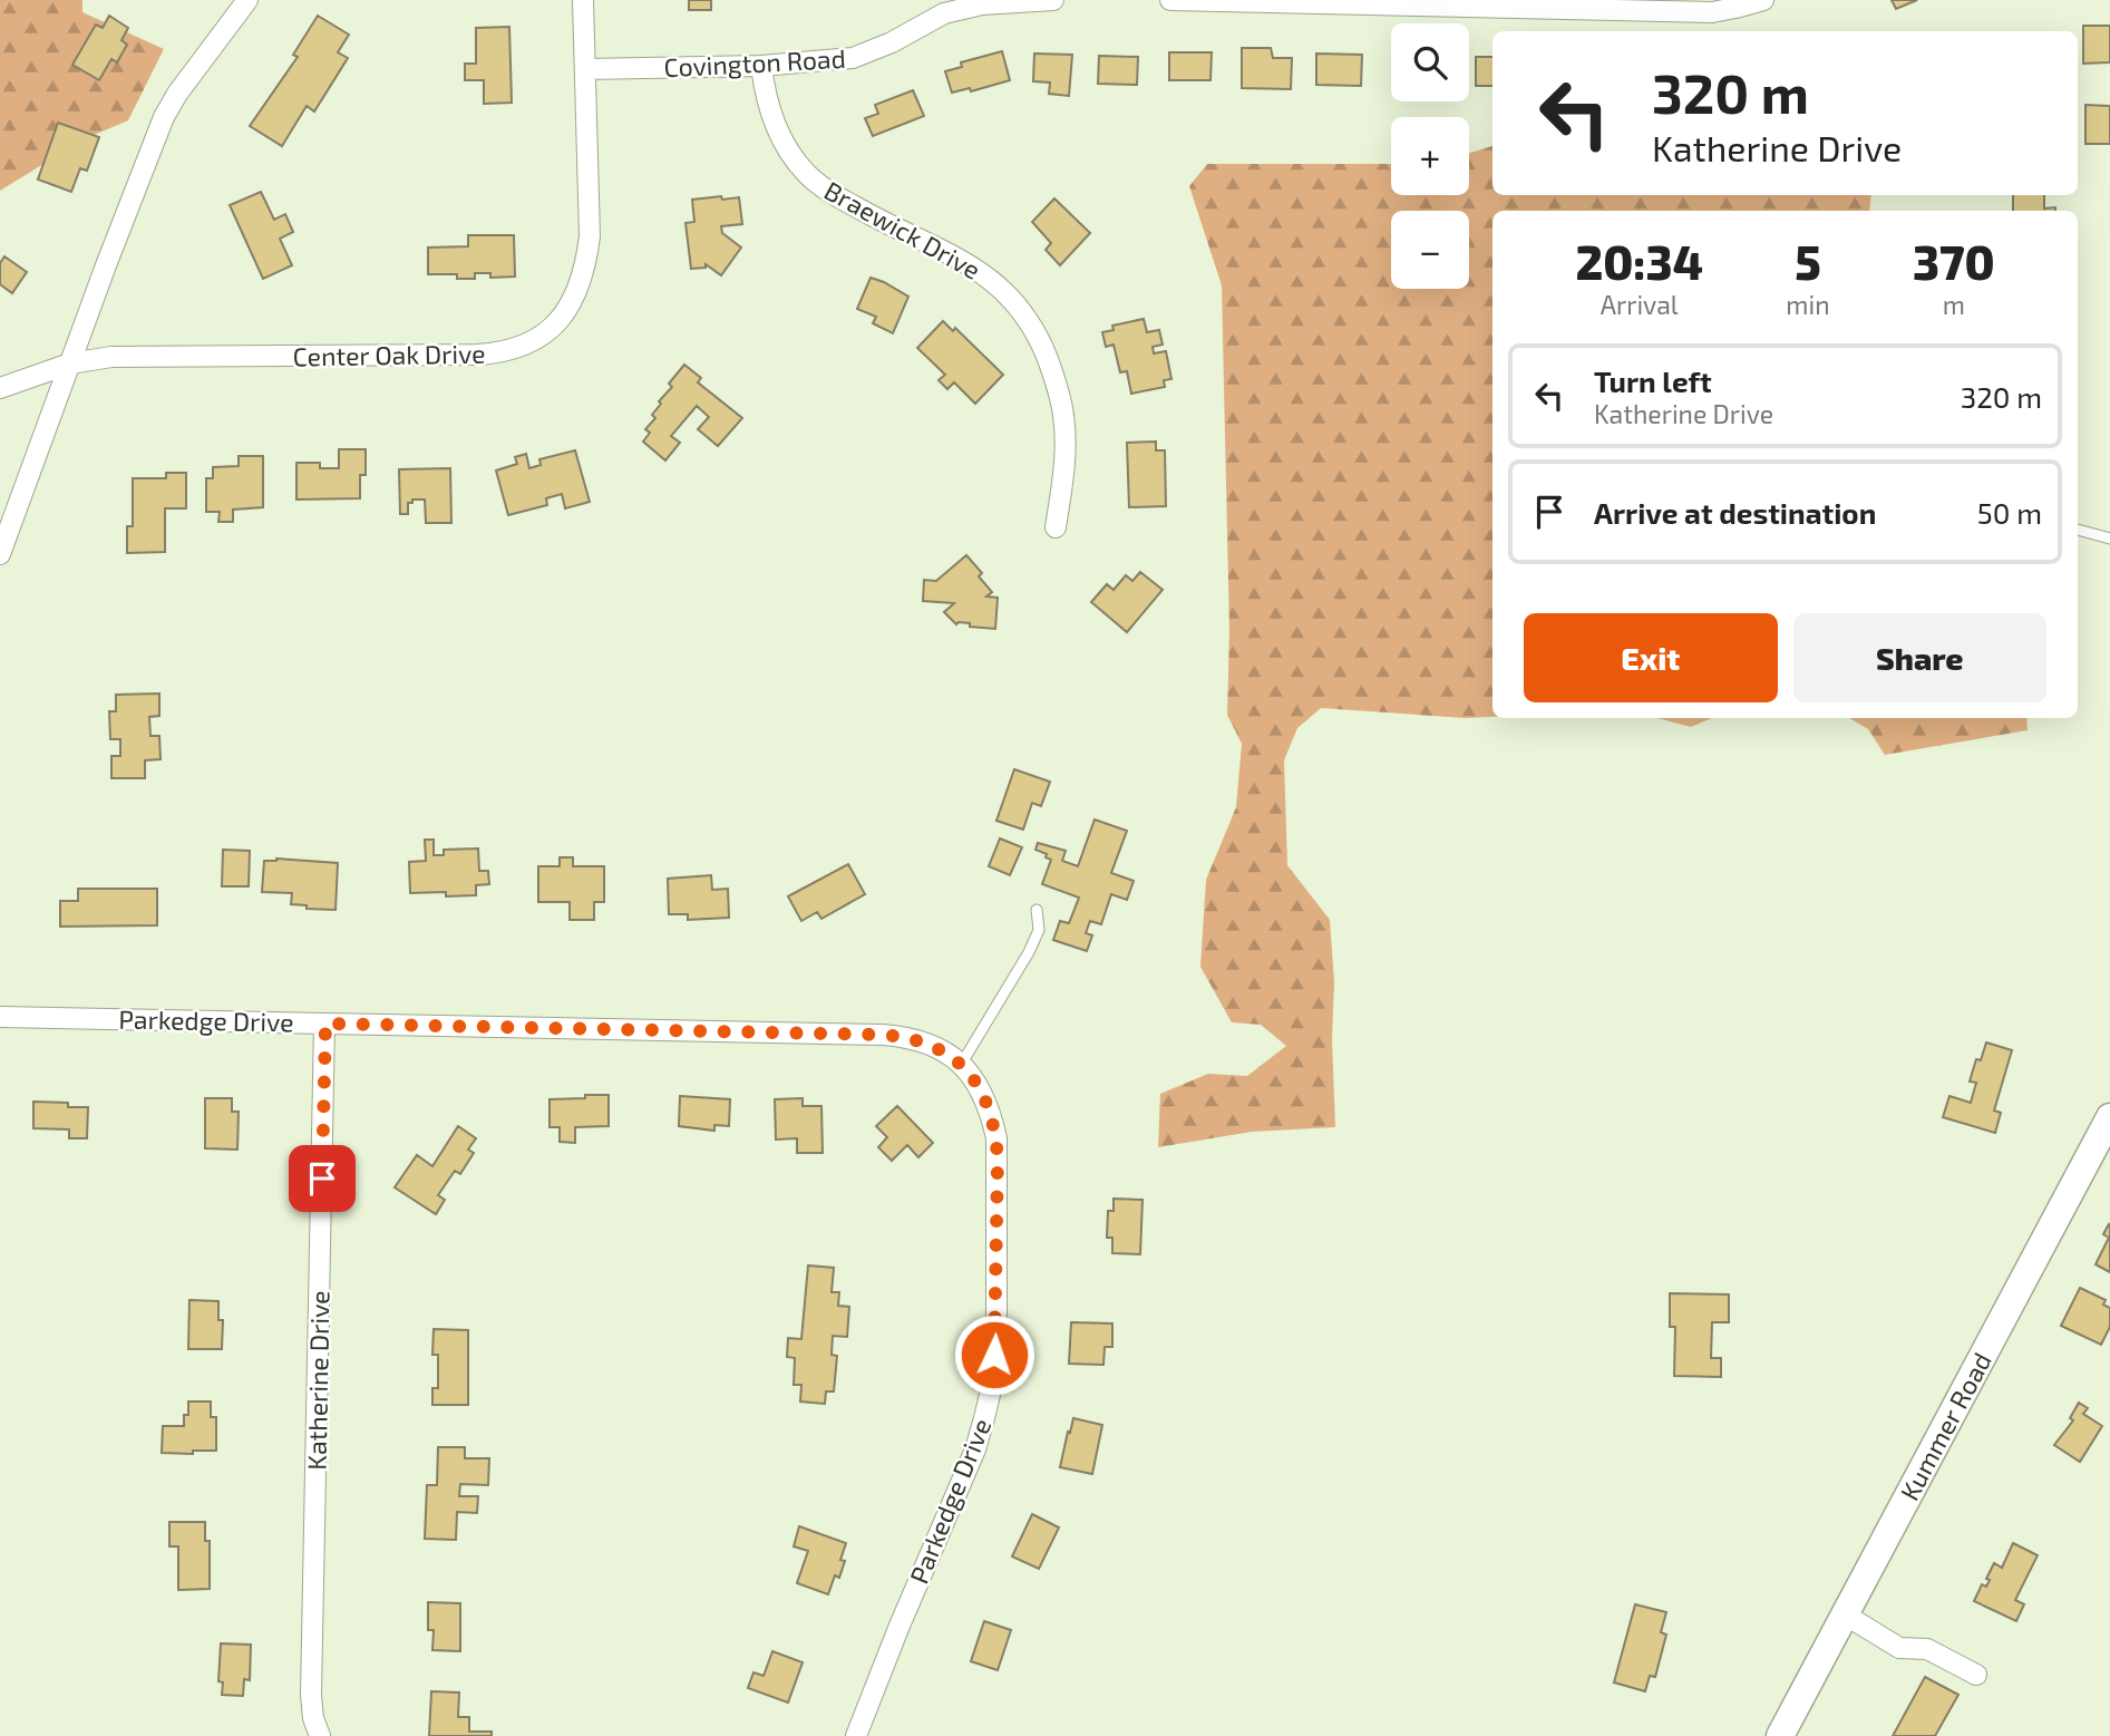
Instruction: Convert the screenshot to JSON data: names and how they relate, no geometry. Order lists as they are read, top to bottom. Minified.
{"streets":{"street":["Covington Road","Braewick Drive","Center Oak Drive","Parkedge Drive","Katherine Drive","Kummer Road"]},"crossings":[["Covington Road","Braewick Drive"],["Covington Road","Center Oak Drive"],["Parkedge Drive","Katherine Drive"]],"page":{"map_buttons":["+","−"],"turn":["320 m","Katherine Drive"],"eta":["20:34","Arrival","5","min","370","m"],"list":[{"name":"Turn left","note":"Katherine Drive","value":"320 m"},{"name":"Arrive at destination","value":"50 m"}],"buttons":["Exit","Share"]}}
